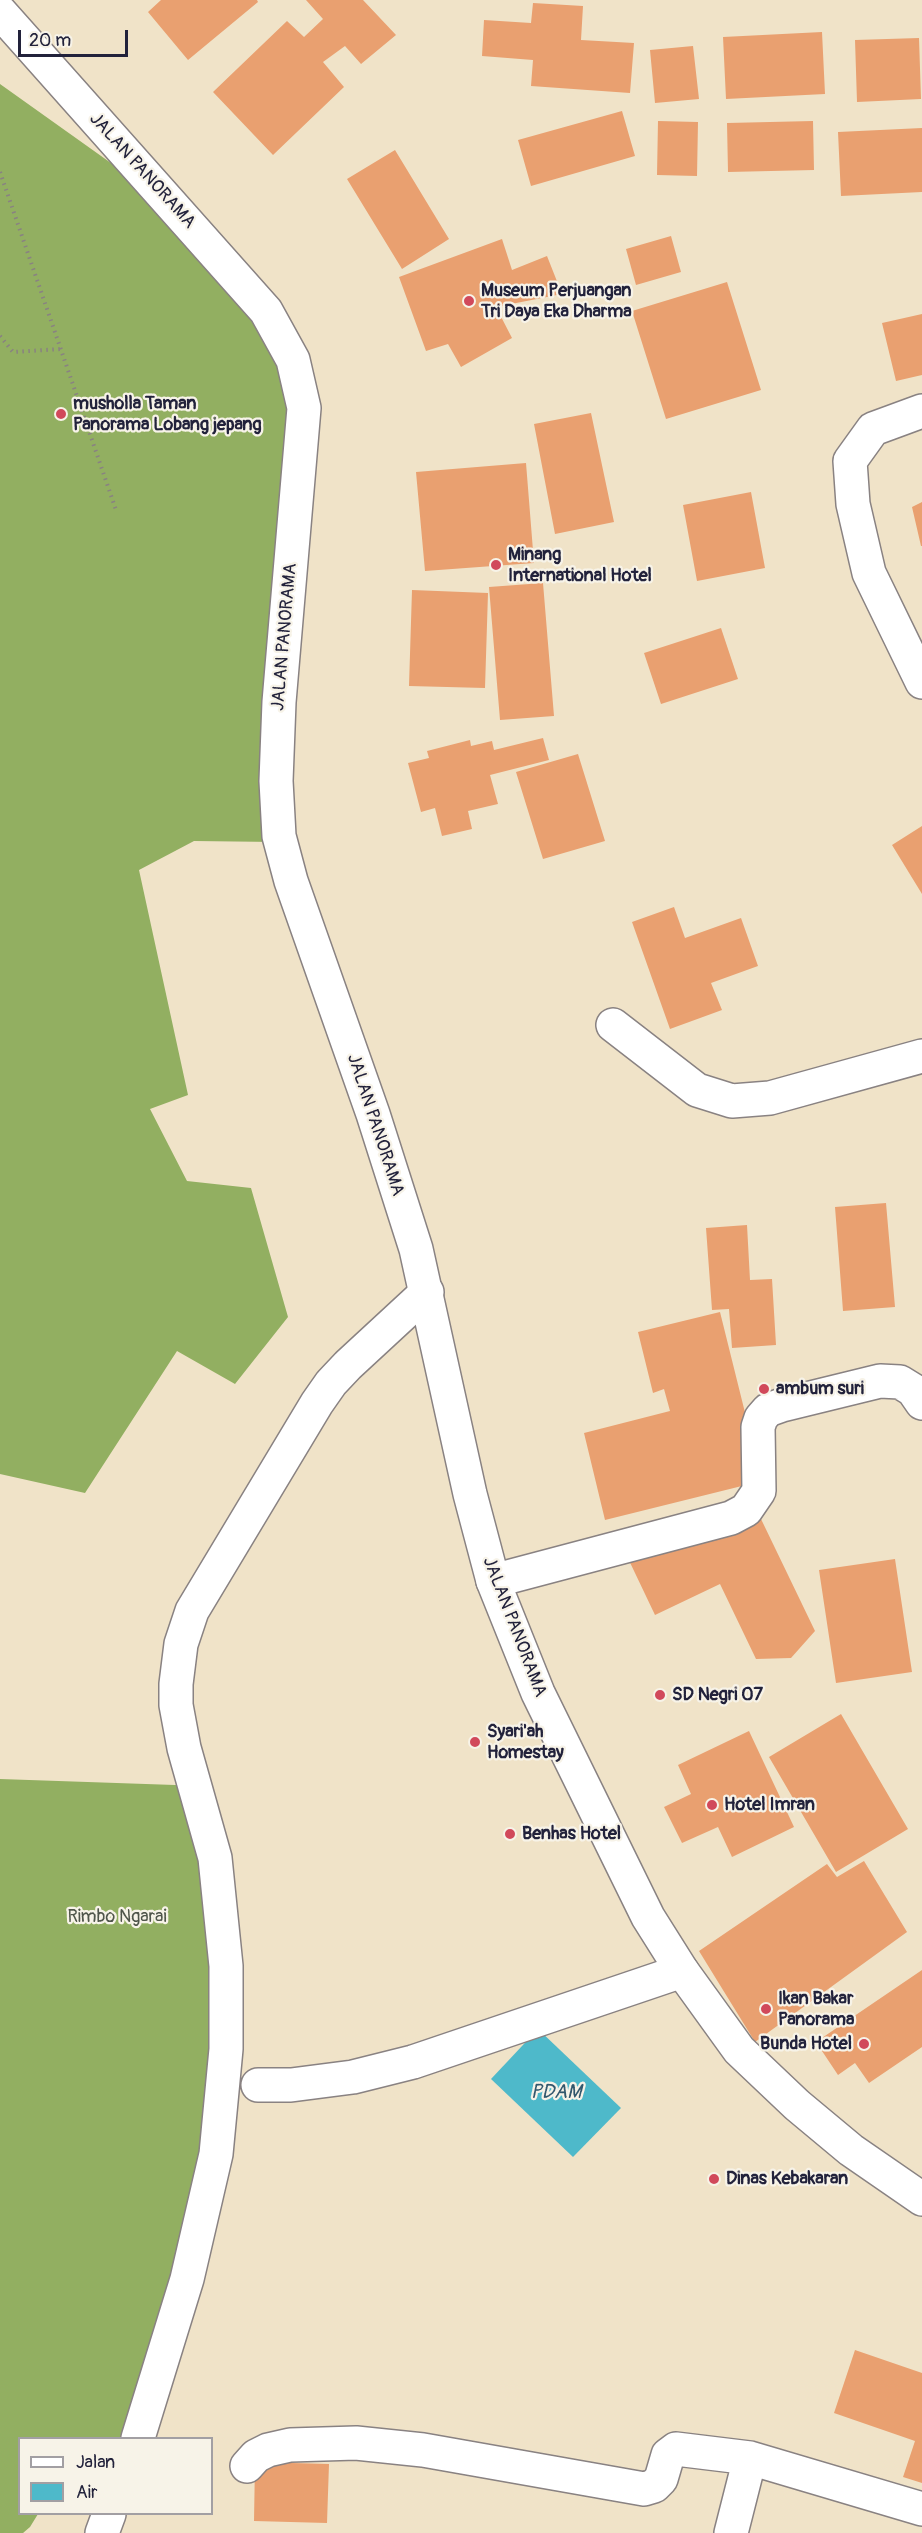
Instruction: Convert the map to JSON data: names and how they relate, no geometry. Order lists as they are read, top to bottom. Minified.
{"streets":{"street":["JALAN PANORAMA"]},"water":["PDAM"],"parks":["Rimbo Ngarai"],"places":["Museum Perjuangan Tri Daya Eka Dharma","musholla Taman Panorama Lobang jepang","Minang International Hotel","ambum suri","SD Negri 07","Syari'ah Homestay","Hotel Imran","Benhas Hotel","Ikan Bakar Panorama","Bunda Hotel","Dinas Kebakaran"],"legend":["Jalan","Air"],"scale_bar":"20 m"}
